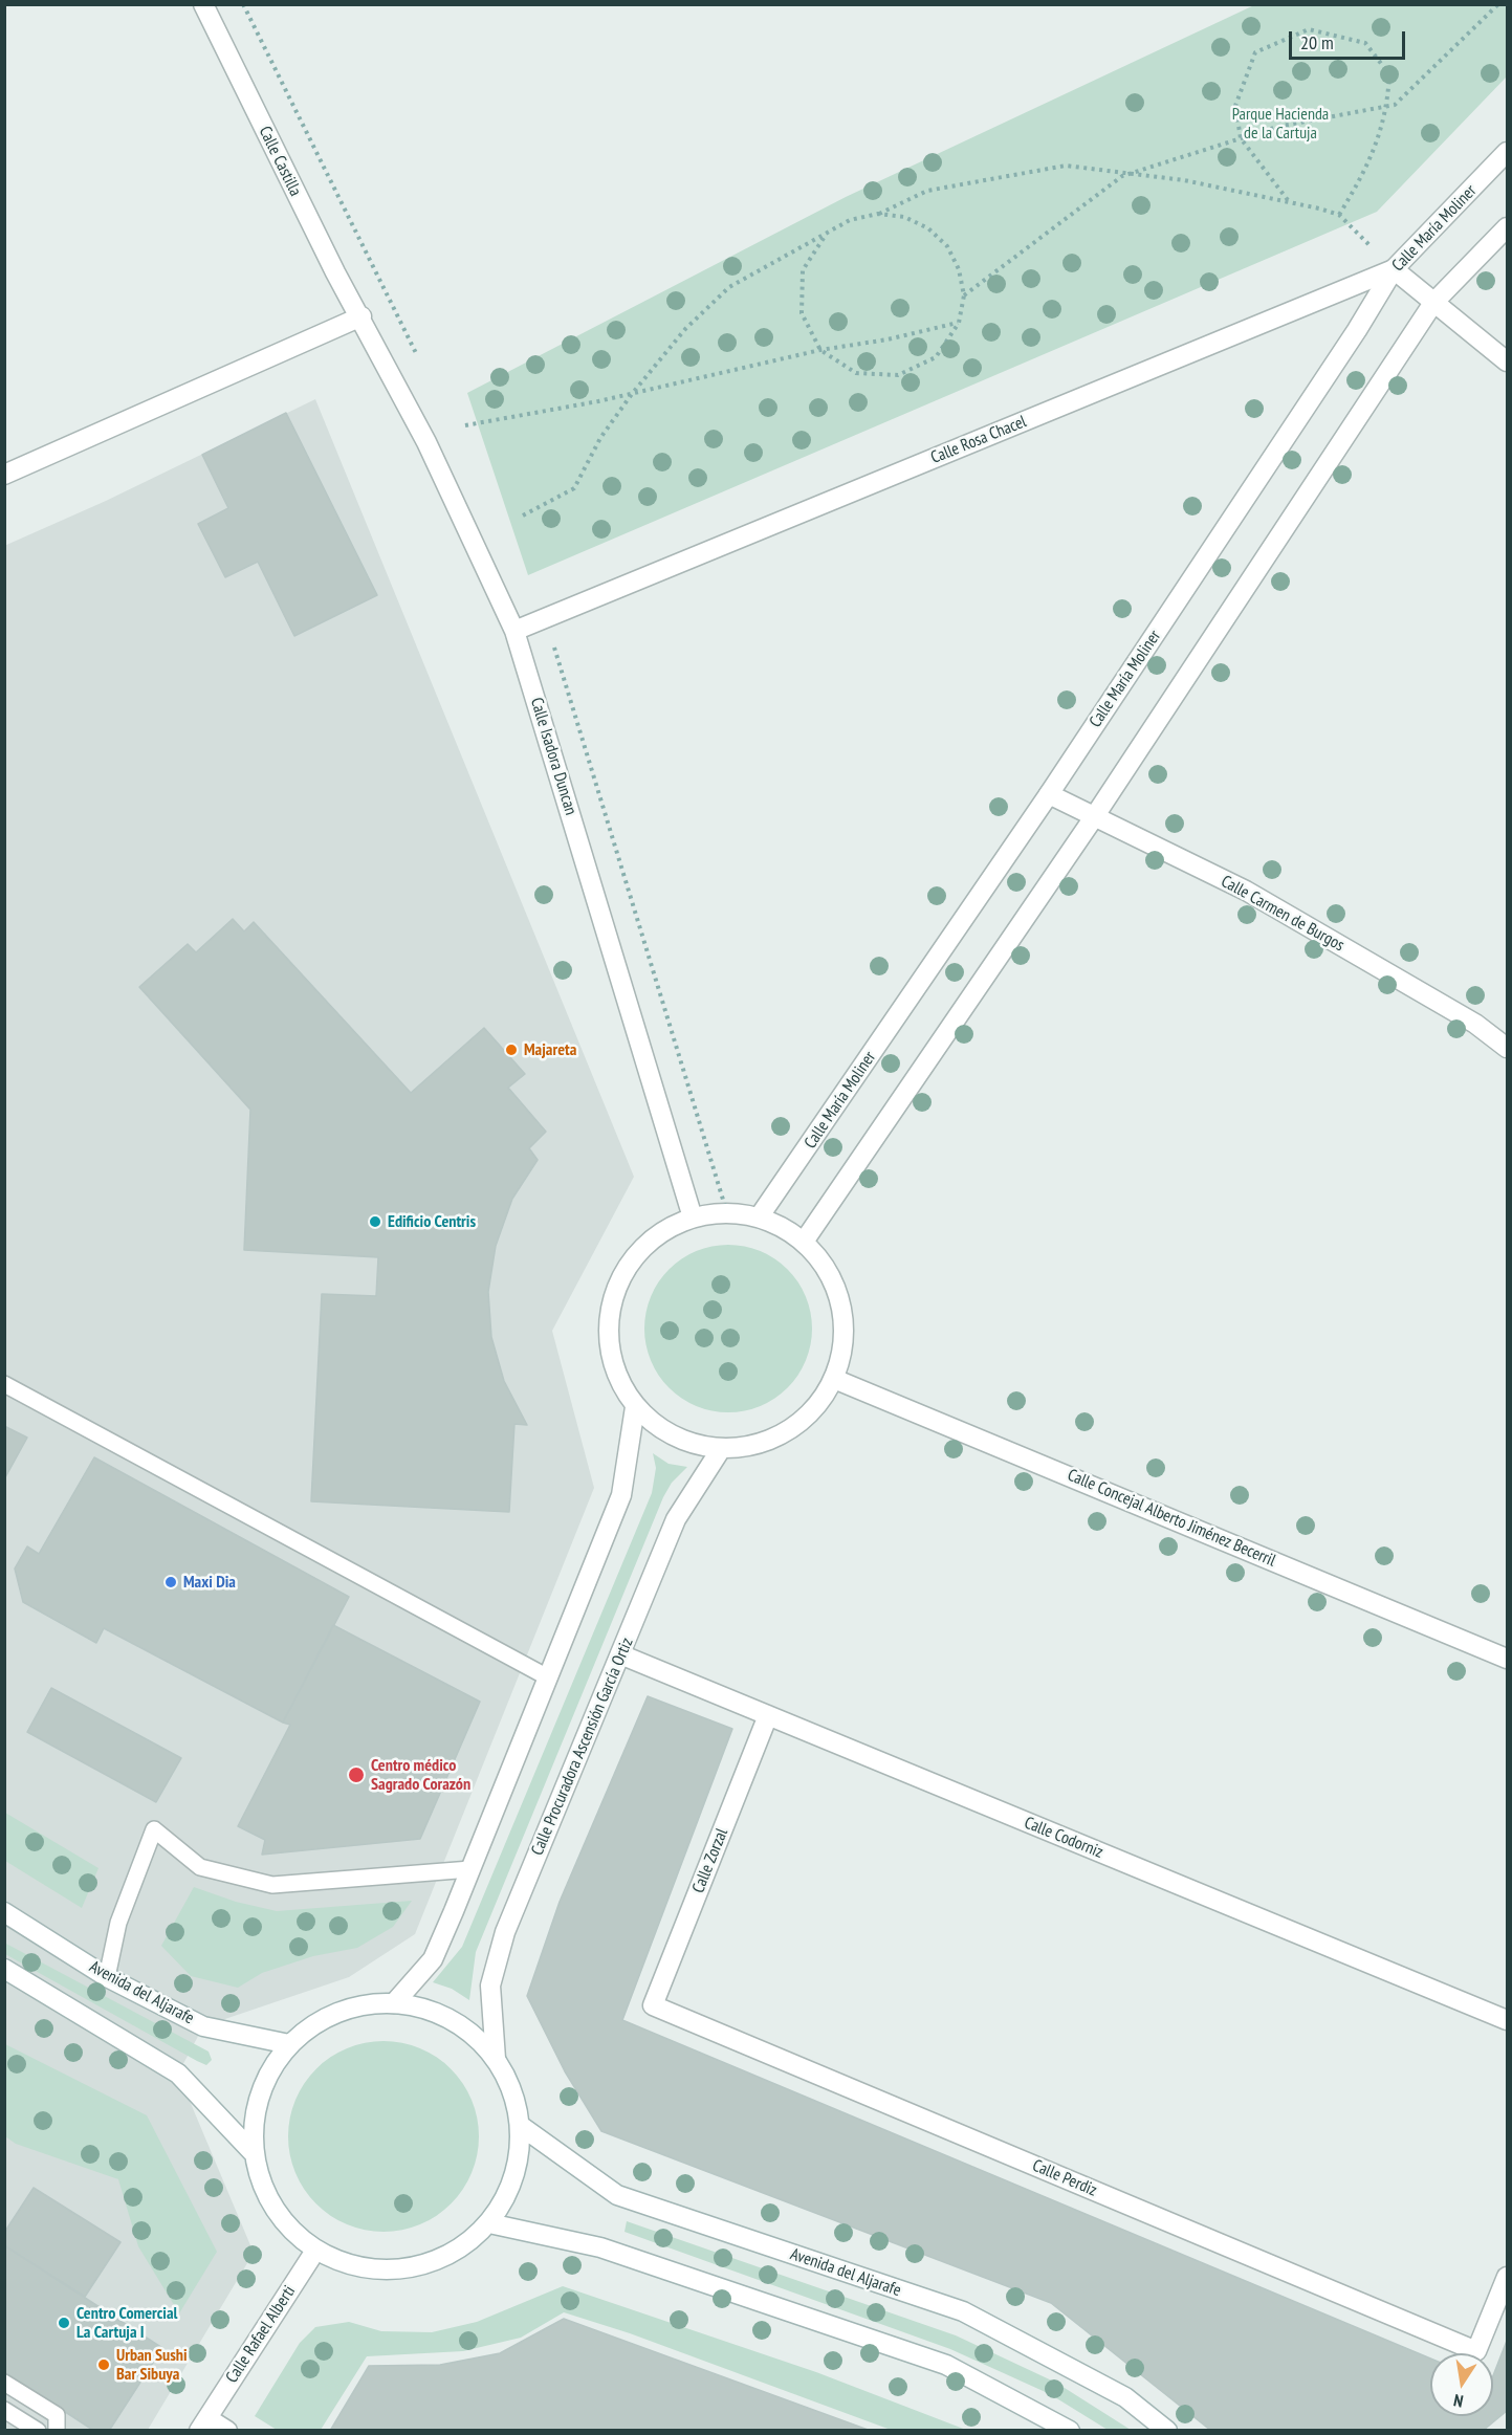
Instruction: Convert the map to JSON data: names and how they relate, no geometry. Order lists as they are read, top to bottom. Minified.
{"streets":{"street":["Calle Castilla","Calle María Moliner","Calle Rosa Chacel","Calle Isadora Duncan","Calle Carmen de Burgos","Calle Concejal Alberto Jiménez Becerril","Calle Procuradora Ascensión García Ortiz","Calle Codorniz","Calle Zorzal","Avenida del Aljarafe","Calle Perdiz","Calle Rafael Alberti"]},"crossings":[["Calle Castilla","Calle Isadora Duncan"],["Calle María Moliner","Calle Rosa Chacel"],["Calle María Moliner","Calle Carmen de Burgos"],["Calle Rosa Chacel","Calle Isadora Duncan"],["Calle Procuradora Ascensión García Ortiz","Calle Codorniz"],["Calle Codorniz","Calle Zorzal"],["Calle Zorzal","Calle Perdiz"]],"parks":["Parque Hacienda de la Cartuja"],"places":["Majareta","Edificio Centris","Maxi Dia","Centro médico Sagrado Corazón","Centro Comercial La Cartuja I","Urban Sushi Bar Sibuya"],"scale_bar":"20 m","north":"bottom"}
